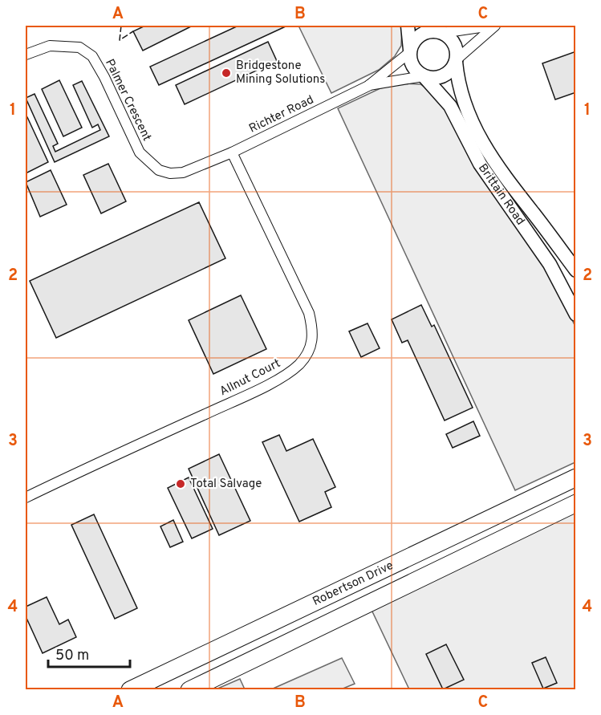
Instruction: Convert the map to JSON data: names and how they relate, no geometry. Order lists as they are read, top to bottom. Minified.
{"streets":{"highway":["Robertson Drive"],"main road":["Brittain Road"],"street":["Palmer Crescent","Richter Road","Allnut Court"]},"crossings":[["Palmer Crescent","Richter Road"],["Palmer Crescent","Allnut Court"],["Richter Road","Brittain Road"],["Richter Road","Allnut Court"]],"places":["Bridgestone Mining Solutions","Total Salvage"],"scale_bar":"50 m","grid":{"columns":["A","B","C"],"rows":["1","2","3","4"]}}
